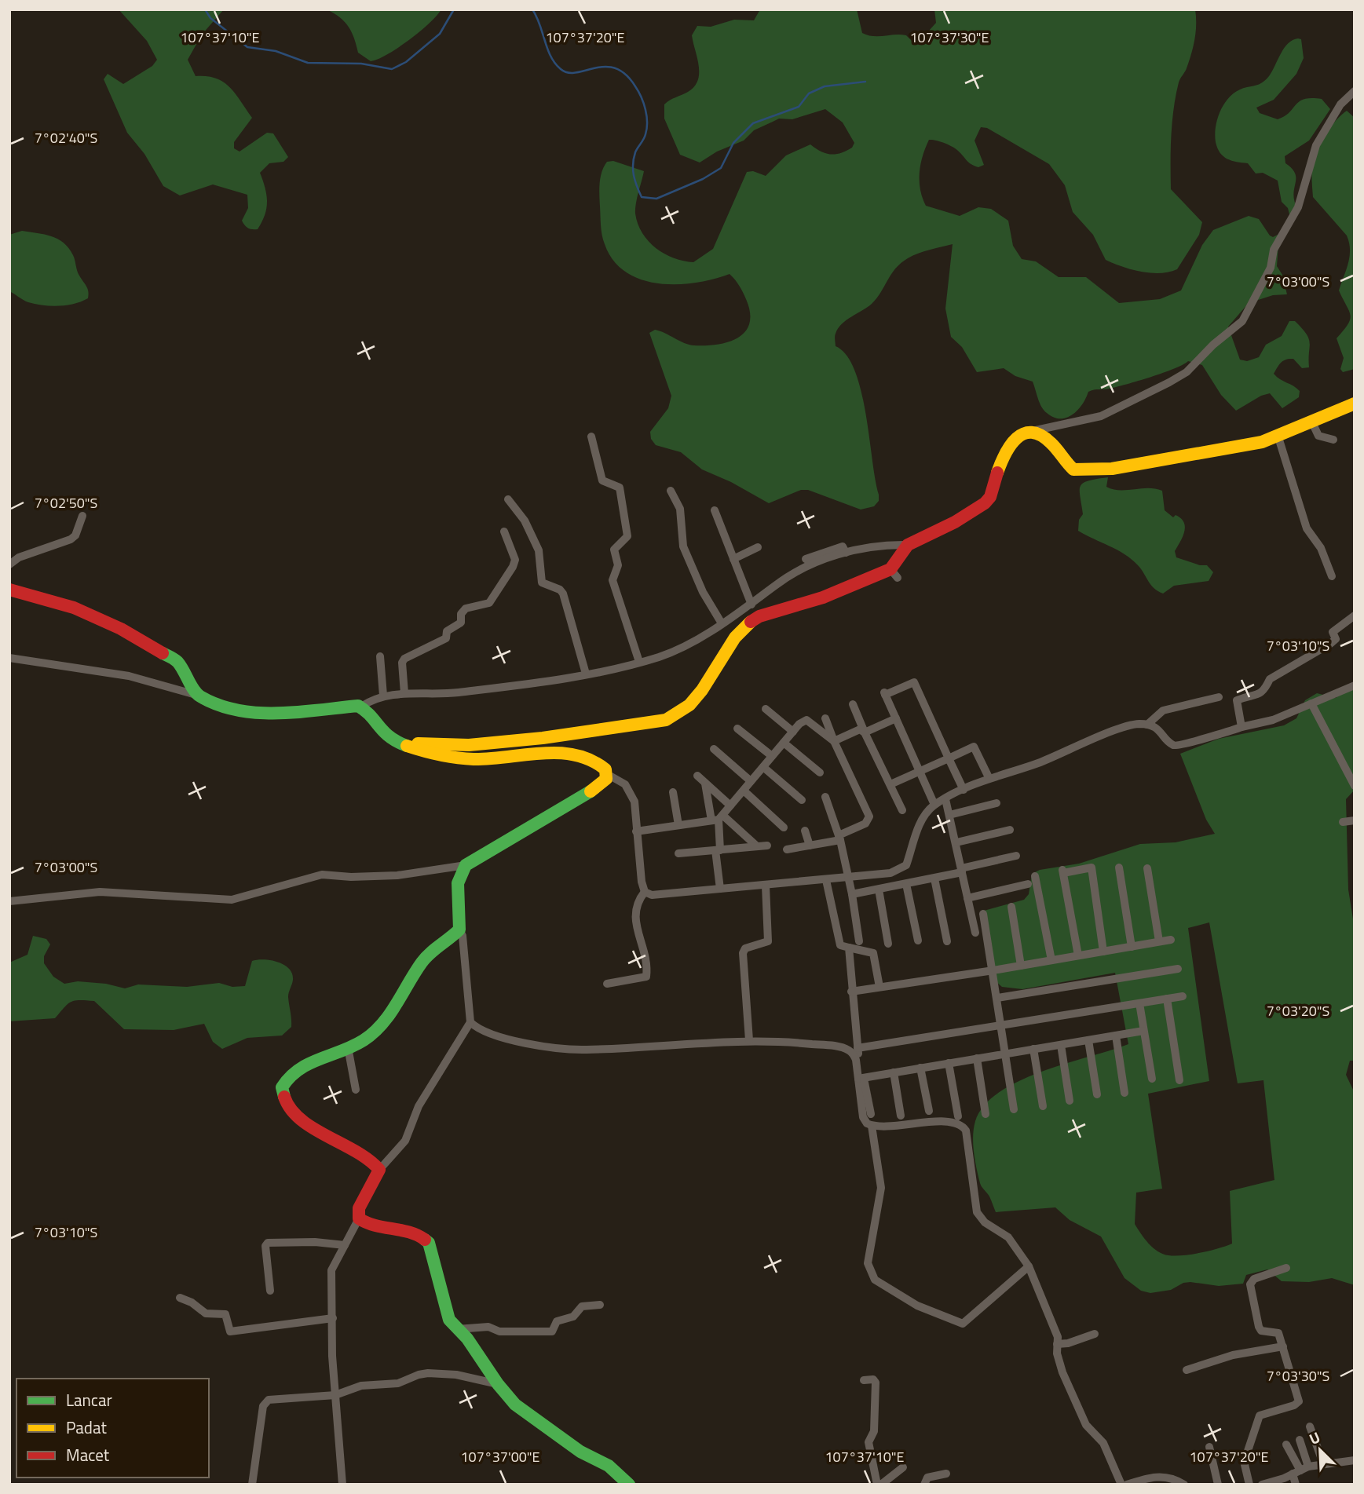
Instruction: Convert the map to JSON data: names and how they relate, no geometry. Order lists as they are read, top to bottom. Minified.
{"legend":["Lancar","Padat","Macet"],"north":"top left","coordinates":["107°37'10\"E","107°37'20\"E","107°37'30\"E","7°02'40\"S","7°03'00\"S","7°02'50\"S","7°03'10\"S","7°03'20\"S","7°03'30\"S","107°37'00\"E"]}
